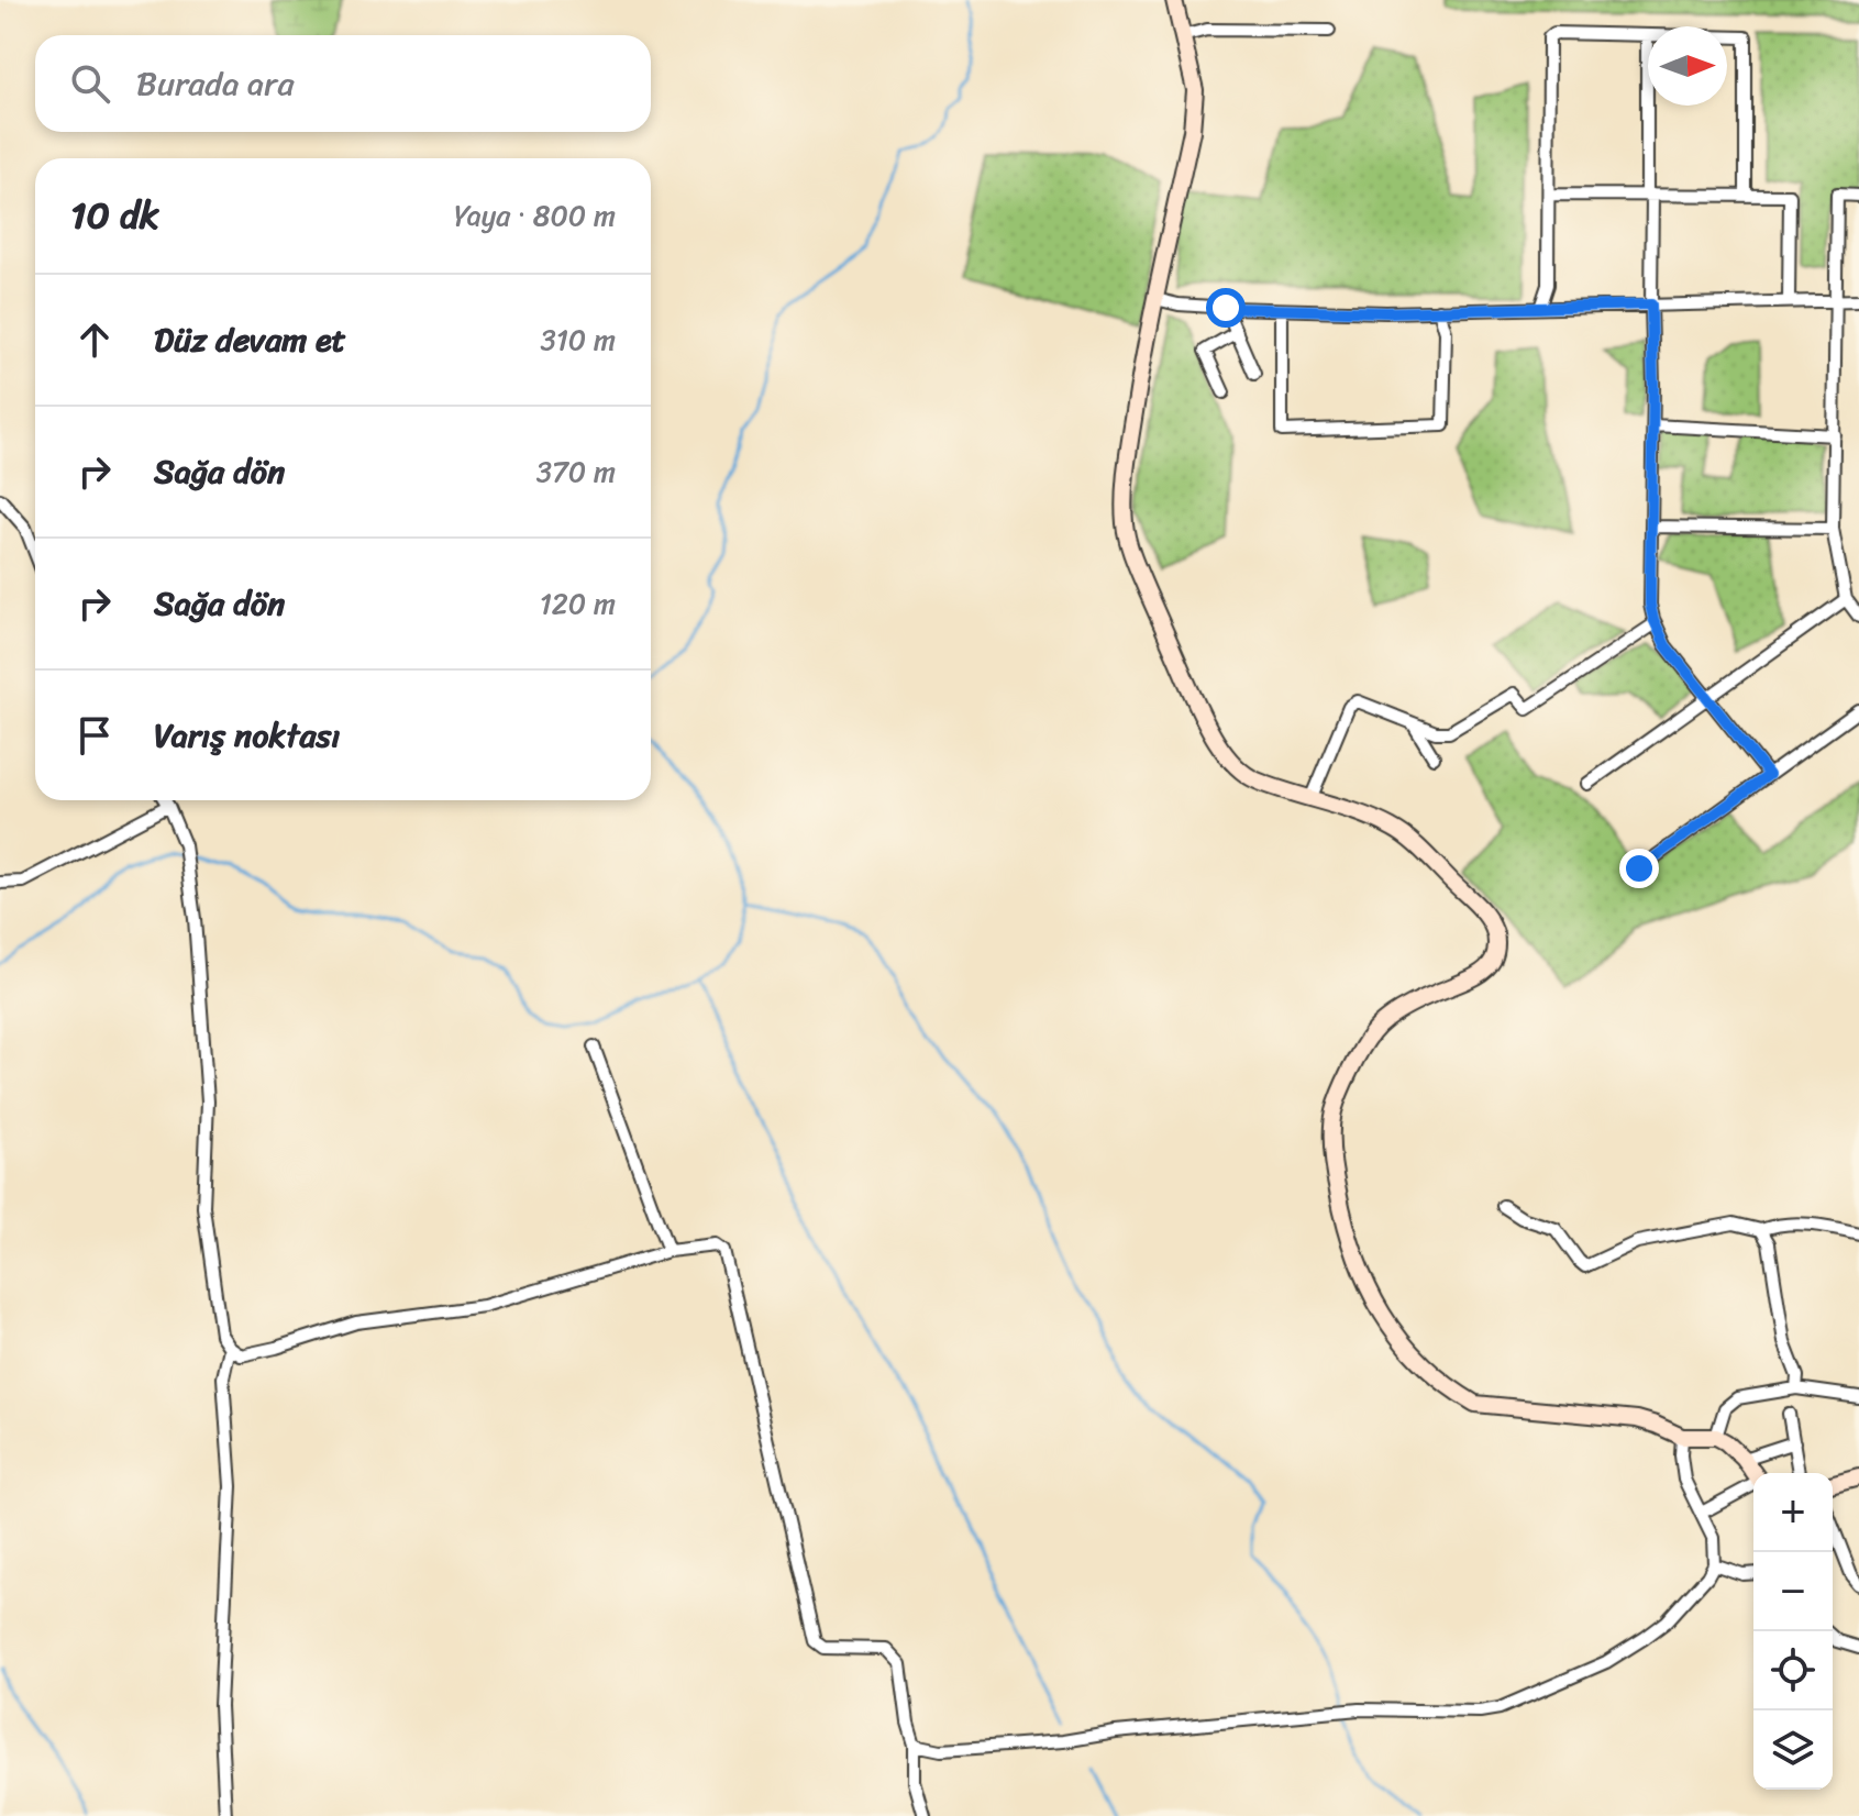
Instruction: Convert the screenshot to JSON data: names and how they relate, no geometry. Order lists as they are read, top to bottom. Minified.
{"north":"right","page":{"search":"Burada ara","heading":["10 dk","Yaya · 800 m"],"list":[["Düz devam et","310 m"],["Sağa dön","370 m"],["Sağa dön","120 m"],"Varış noktası"],"map_buttons":["+","−"]}}
